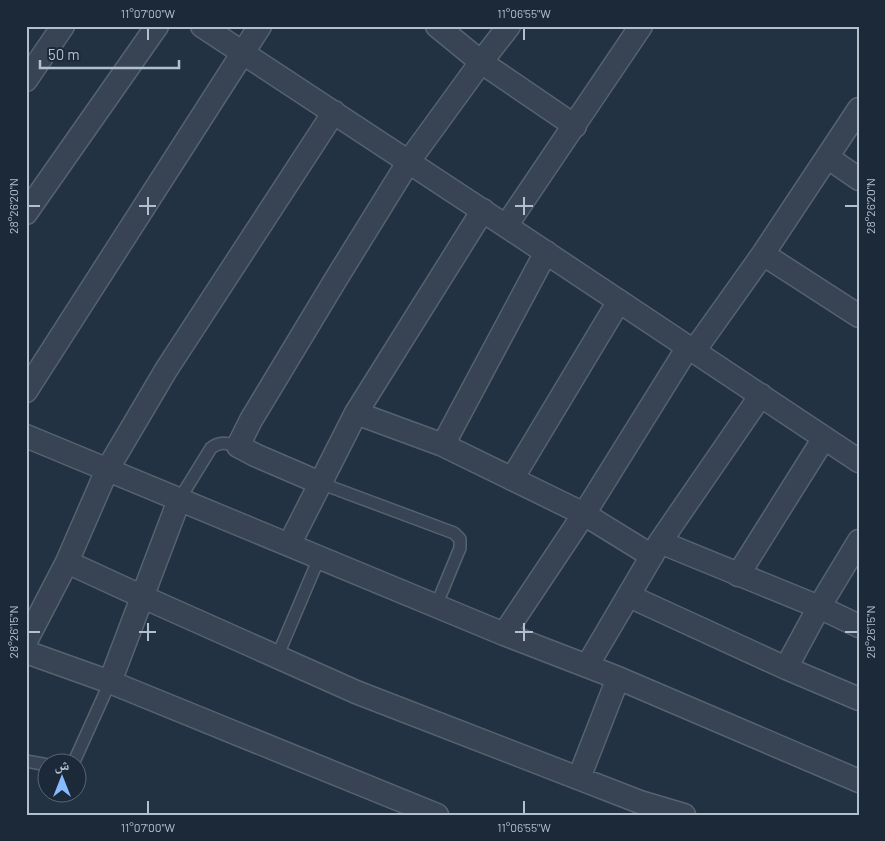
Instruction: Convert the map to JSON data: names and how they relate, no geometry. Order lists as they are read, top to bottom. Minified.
{"scale_bar":"50 m","north":"top","coordinates":["11°07'00\"W","11°06'55\"W","28°26'20\"N","28°26'15\"N"]}
